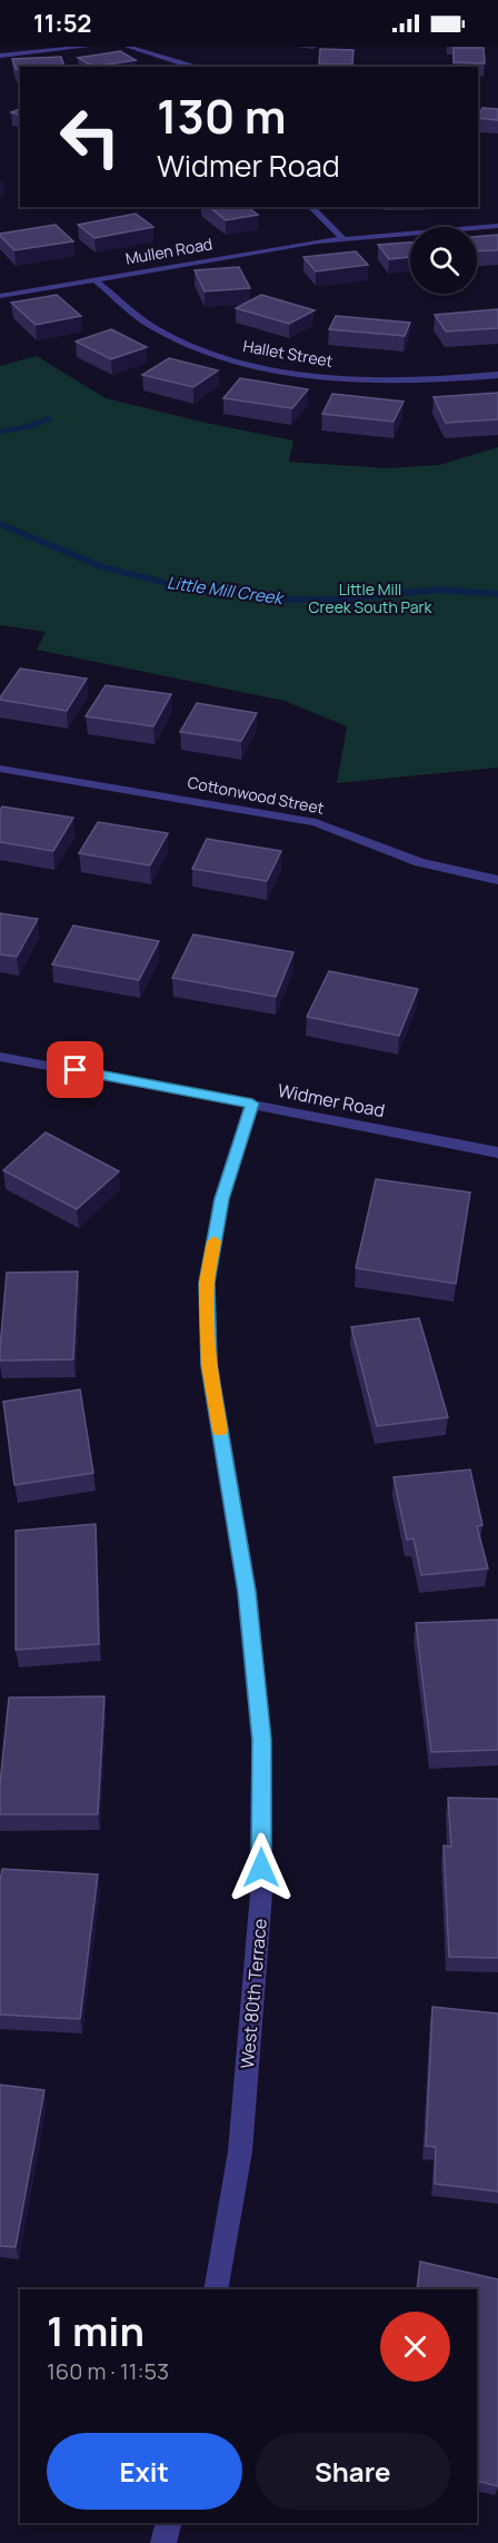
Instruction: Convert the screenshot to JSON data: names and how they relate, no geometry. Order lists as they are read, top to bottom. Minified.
{"streets":{"street":["Mullen Road","Hallet Street","Cottonwood Street","Widmer Road","West 80th Terrace"]},"crossings":[["Mullen Road","Hallet Street"],["Widmer Road","West 80th Terrace"]],"water":["Little Mill Creek"],"parks":["Little Mill Creek South Park"],"page":{"status":"11:52","turn":["130 m","Widmer Road"],"heading":["1 min","160 m · 11:53"],"buttons":["Exit","Share"]}}
